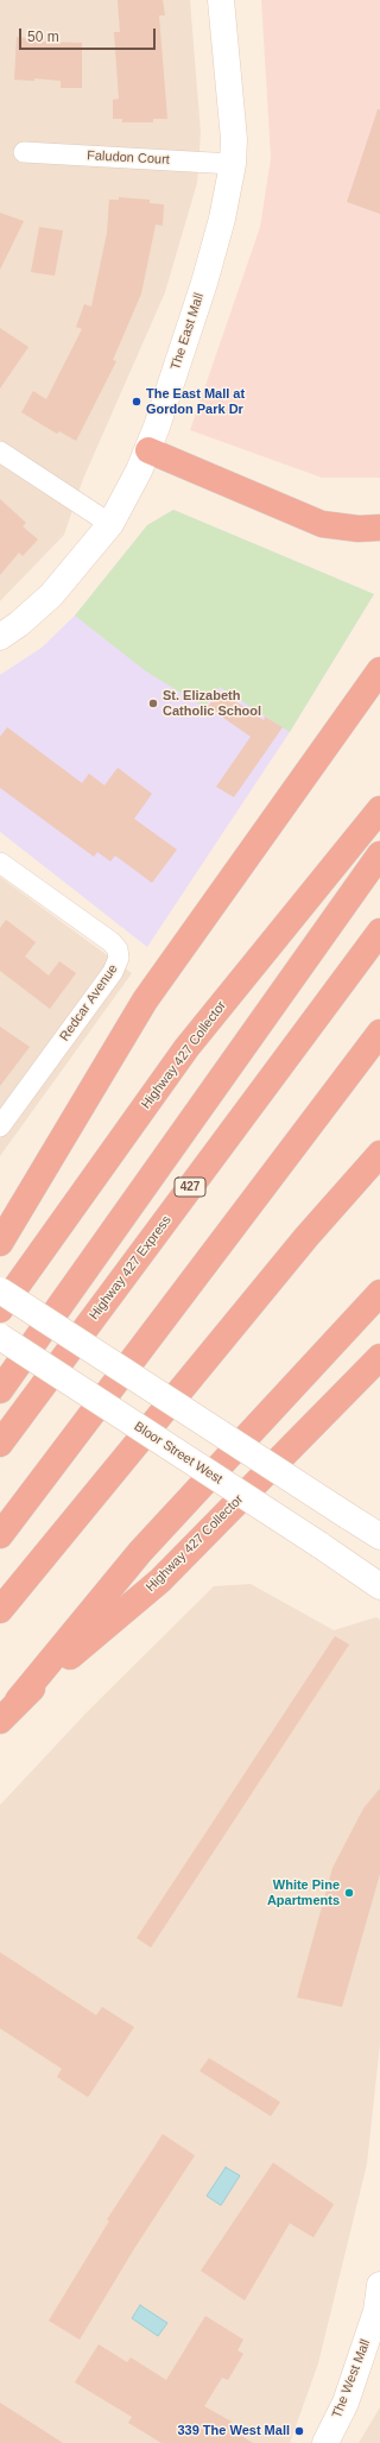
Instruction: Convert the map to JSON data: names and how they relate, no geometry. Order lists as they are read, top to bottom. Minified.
{"streets":{"highway":["Highway 427 Collector","427","Highway 427 Express"],"main road":["The East Mall","Bloor Street West","The West Mall"],"street":["Faludon Court","Redcar Avenue"]},"crossings":[["Faludon Court","The East Mall"]],"places":["The East Mall at Gordon Park Dr","St. Elizabeth Catholic School","White Pine Apartments","339 The West Mall"],"scale_bar":"50 m"}
